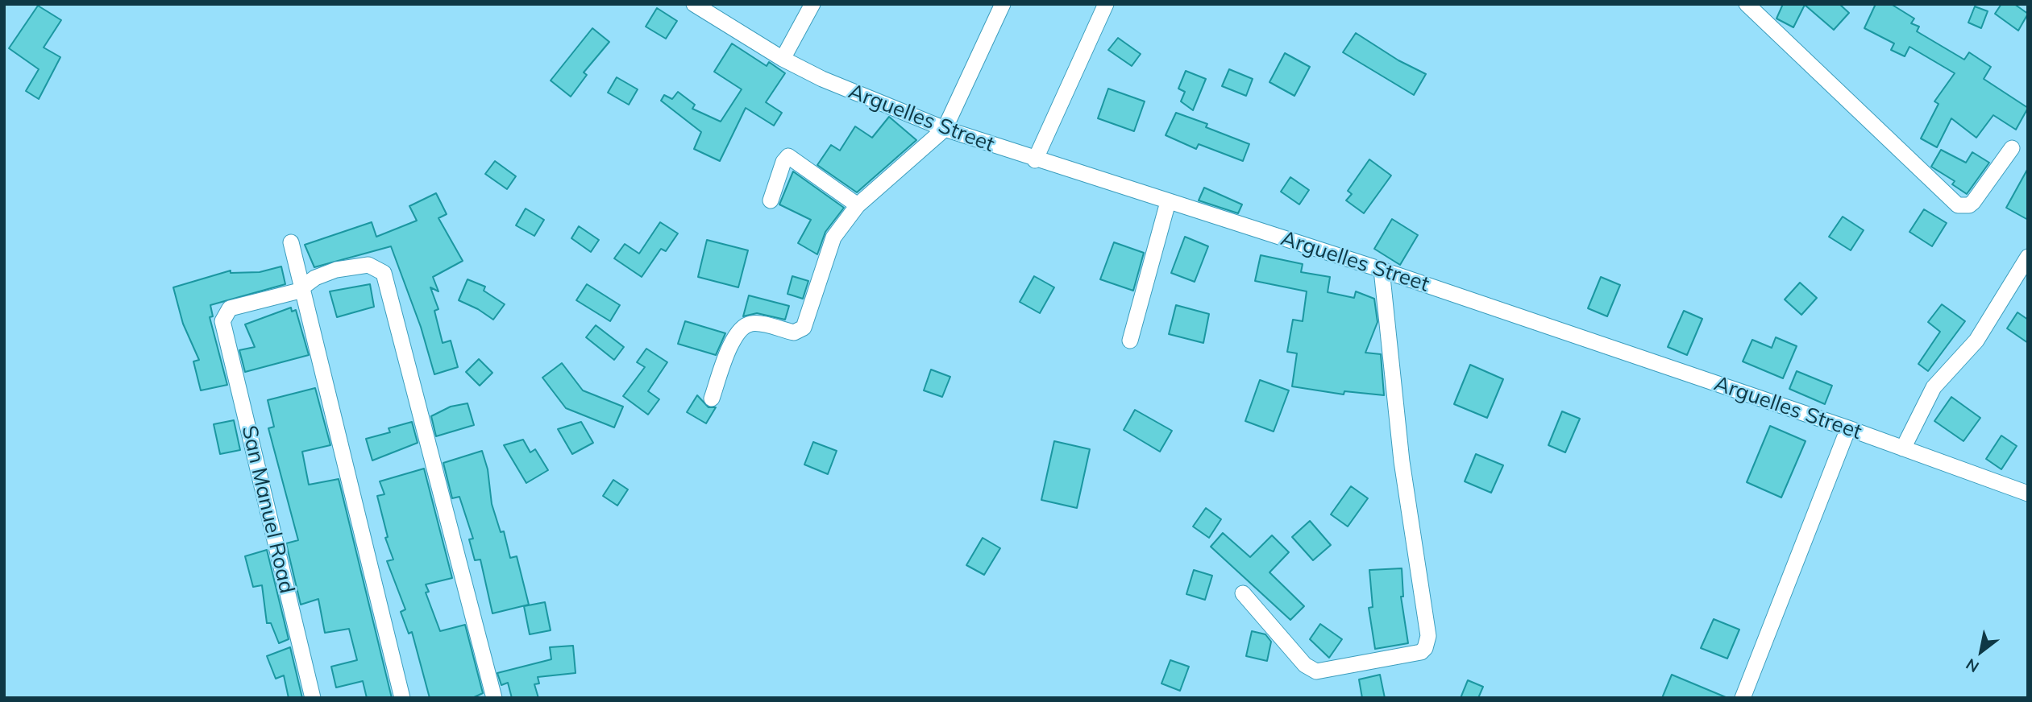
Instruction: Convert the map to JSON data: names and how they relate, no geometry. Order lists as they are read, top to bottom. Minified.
{"streets":{"street":["Arguelles Street","San Manuel Road"]},"north":"bottom left"}
